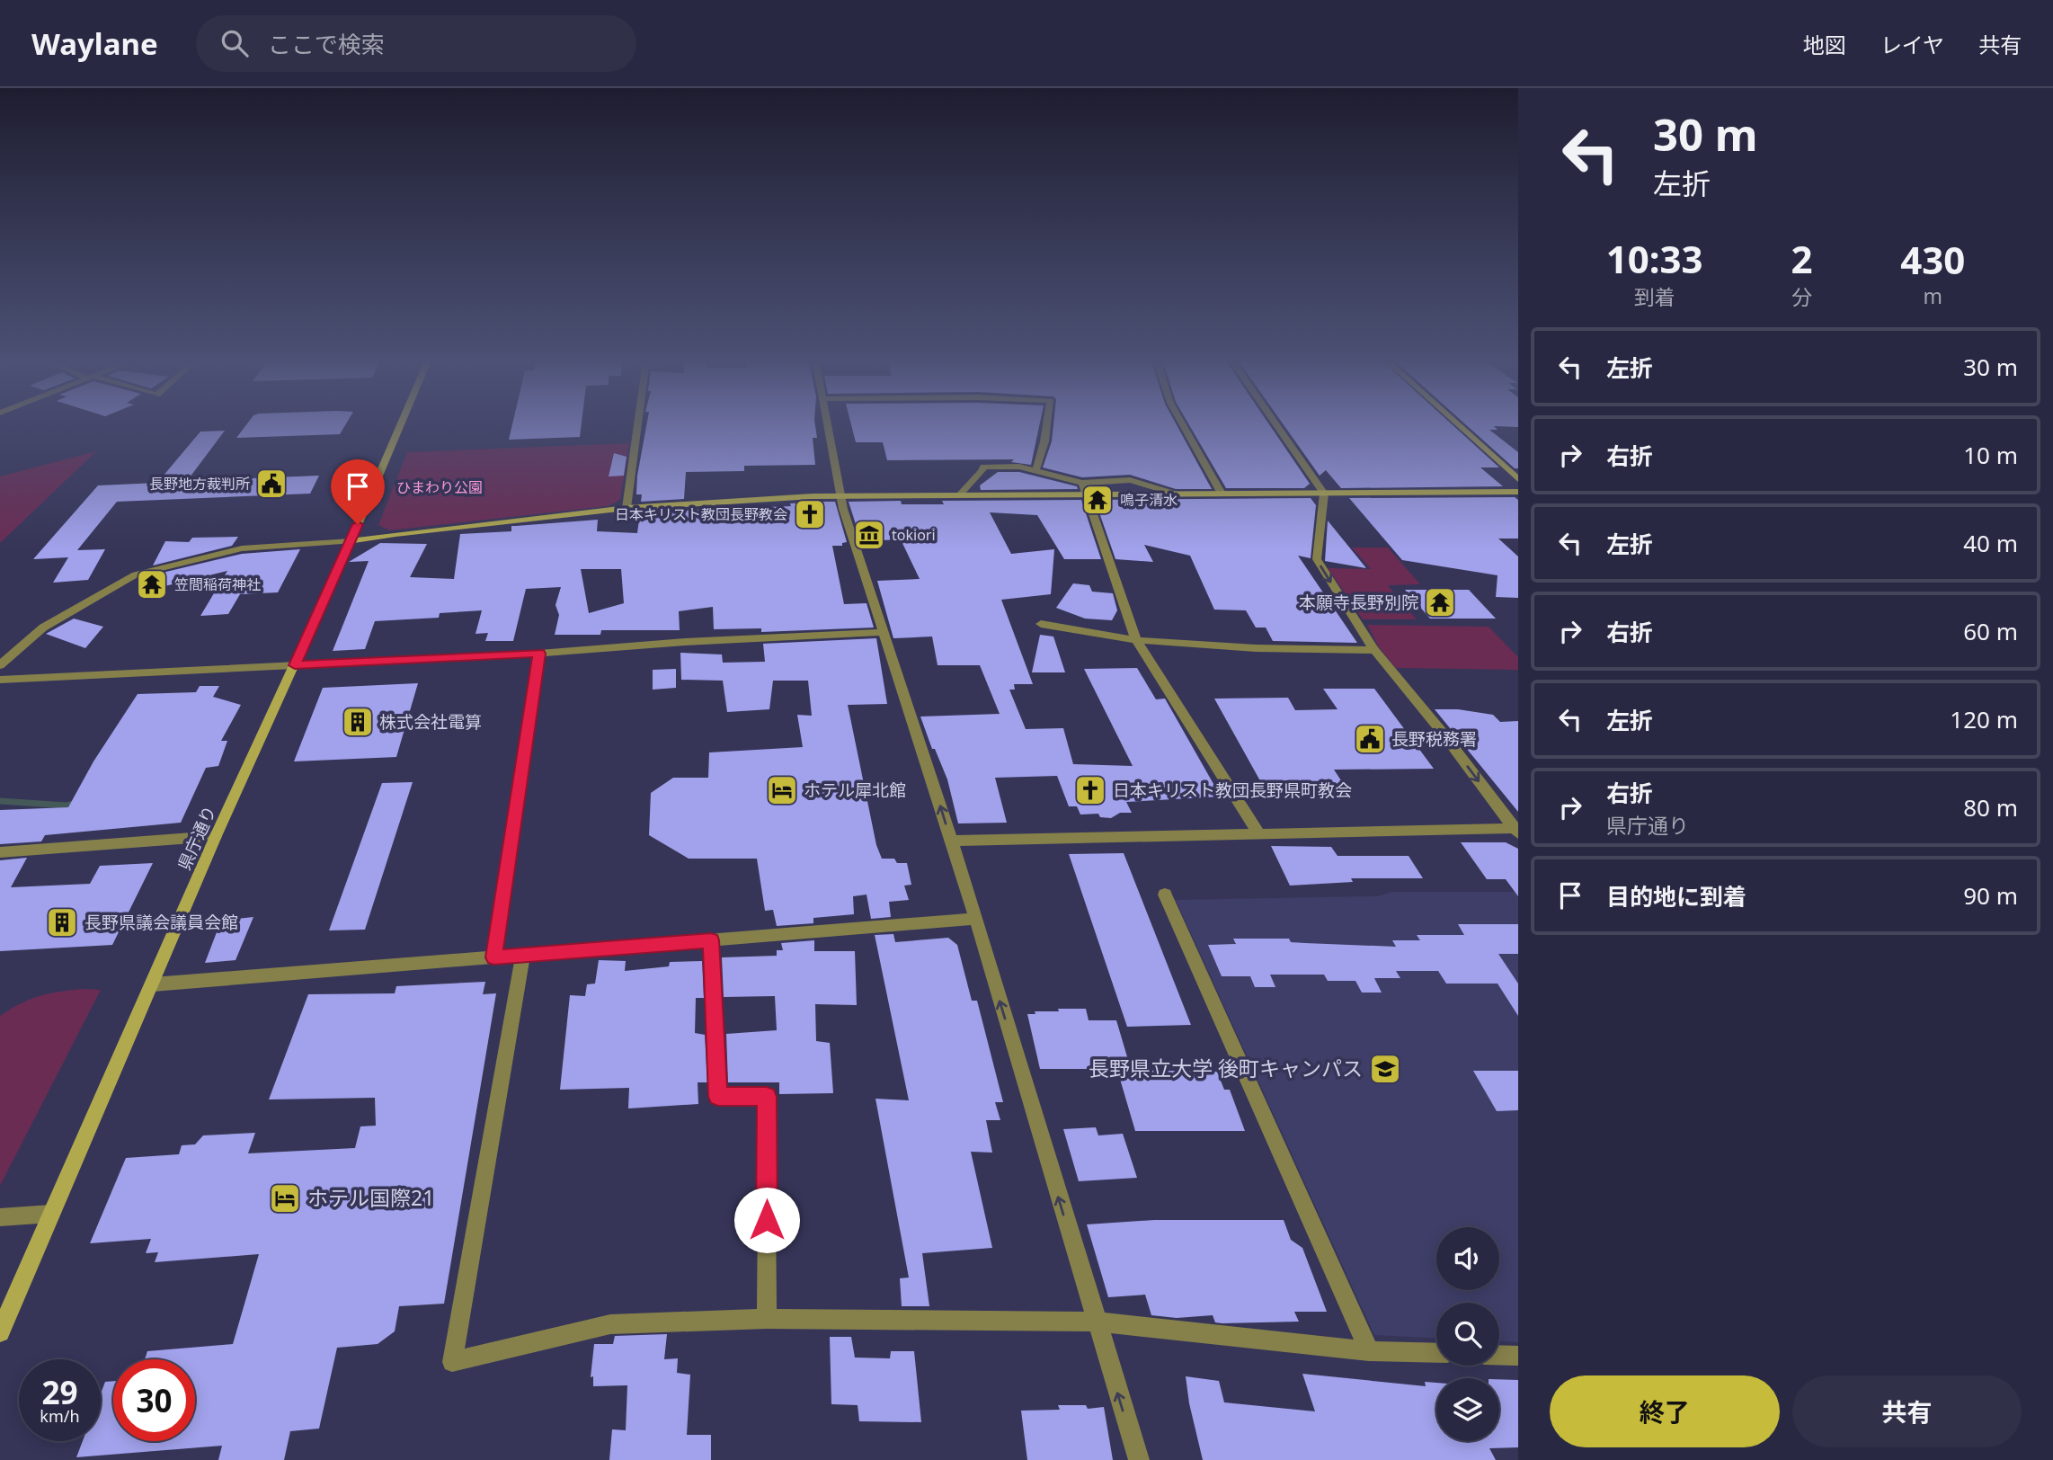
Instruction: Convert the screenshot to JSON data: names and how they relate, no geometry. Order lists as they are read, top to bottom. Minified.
{"streets":{"street":["県庁通り"]},"parks":["ひまわり公園"],"places":{"public building":["長野地方裁判所","長野税務署"],"temple":["鳴子清水","笠間稲荷神社","本願寺長野別院"],"church":["日本キリスト教団長野教会","日本キリスト教団長野県町教会"],"museum":["tokiori"],"building":["株式会社電算","長野県議会議員会館"],"hotel":["ホテル犀北館","ホテル国際21"],"school or university":["長野県立大学 後町キャンパス"]},"page":{"header":"Waylane","search":"ここで検索","nav":["地図","レイヤ","共有"],"turn":["30 m","左折"],"eta":["10:33","到着","2","分","430","m"],"list":[{"name":"左折","value":"30 m"},{"name":"右折","value":"10 m"},{"name":"左折","value":"40 m"},{"name":"右折","value":"60 m"},{"name":"左折","value":"120 m"},{"name":"右折","note":"県庁通り","value":"80 m"},{"name":"目的地に到着","value":"90 m"}],"speed":"29 km/h","limit":"30","buttons":["終了","共有"]}}
